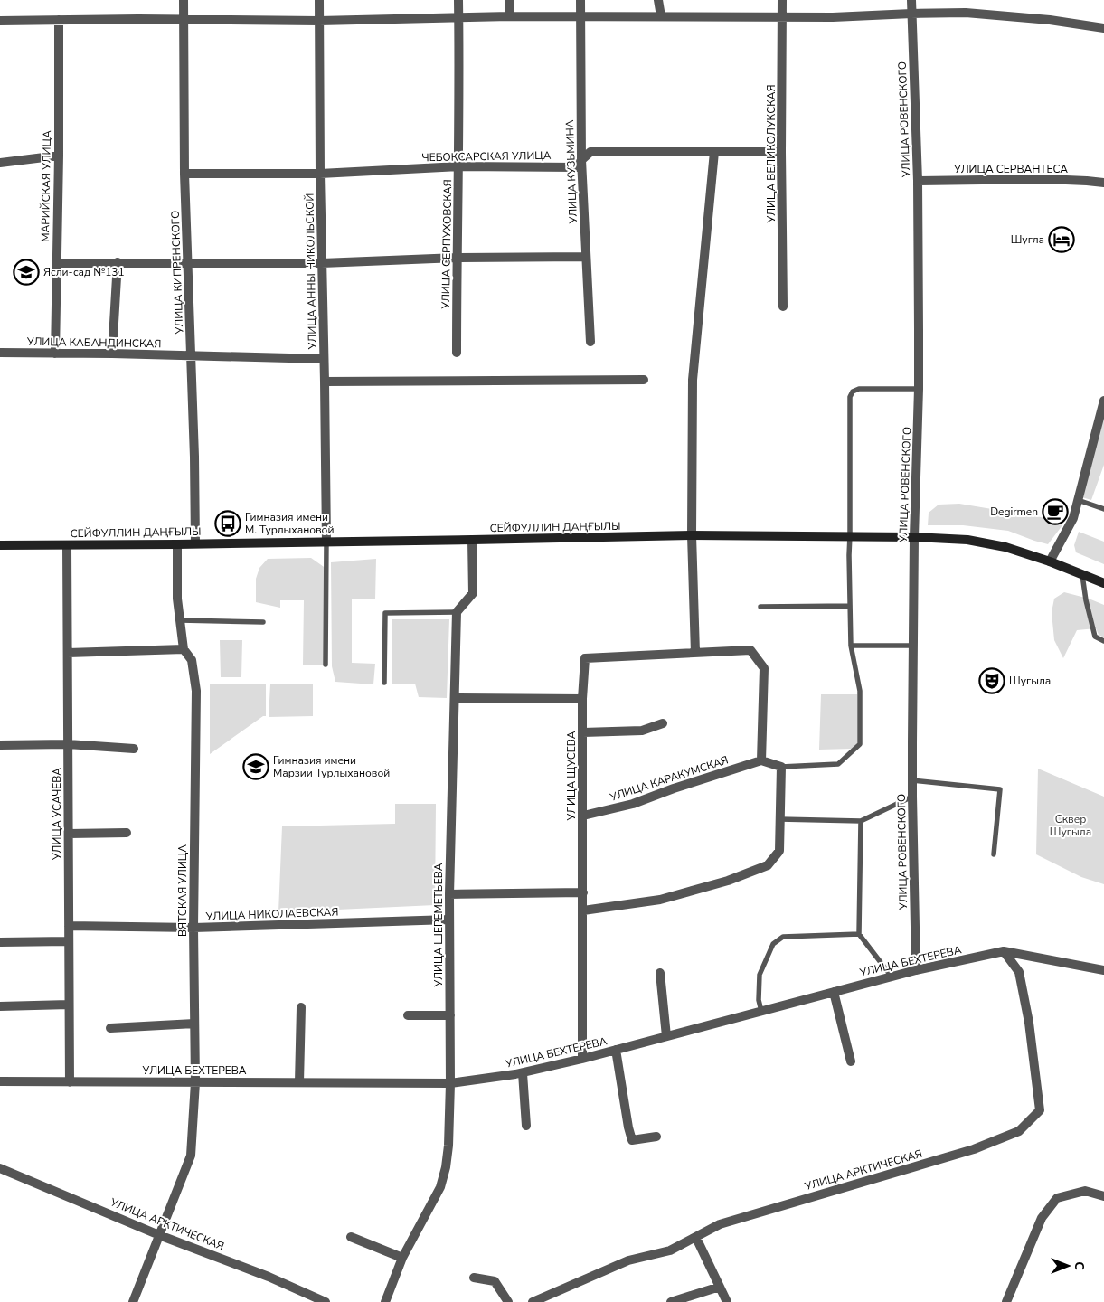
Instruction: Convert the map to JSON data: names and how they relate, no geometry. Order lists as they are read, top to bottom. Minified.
{"streets":{"main road":["СЕЙФУЛЛИН ДАҢҒЫЛЫ"],"street":["УЛИЦА РОВЕНСКОГО","УЛИЦА ВЕЛИКОЛУКСКАЯ","ЧЕБОКСАРСКАЯ УЛИЦА","УЛИЦА СЕРВАНТЕСА","УЛИЦА КУЗЬМИНА","МАРИЙСКАЯ УЛИЦА","УЛИЦА СЕРПУХОВСКАЯ","УЛИЦА АННЫ НИКОЛЬСКОЙ","УЛИЦА КИПРЕНСКОГО","УЛИЦА КАБАНДИНСКАЯ","УЛИЦА ЩУСЕВА","УЛИЦА КАРАКУМСКАЯ","УЛИЦА УСАЧЕВА","ВЯТСКАЯ УЛИЦА","УЛИЦА НИКОЛАЕВСКАЯ","УЛИЦА ШЕРЕМЕТЬЕВА","УЛИЦА БЕХТЕРЕВА","УЛИЦА АРКТИЧЕСКАЯ"]},"crossings":[["УЛИЦА РОВЕНСКОГО","УЛИЦА СЕРВАНТЕСА"],["УЛИЦА РОВЕНСКОГО","СЕЙФУЛЛИН ДАҢҒЫЛЫ"],["УЛИЦА РОВЕНСКОГО","УЛИЦА БЕХТЕРЕВА"],["УЛИЦА ВЕЛИКОЛУКСКАЯ","ЧЕБОКСАРСКАЯ УЛИЦА"],["ЧЕБОКСАРСКАЯ УЛИЦА","УЛИЦА КУЗЬМИНА"],["ЧЕБОКСАРСКАЯ УЛИЦА","УЛИЦА СЕРПУХОВСКАЯ"],["ЧЕБОКСАРСКАЯ УЛИЦА","УЛИЦА АННЫ НИКОЛЬСКОЙ"],["ЧЕБОКСАРСКАЯ УЛИЦА","УЛИЦА КИПРЕНСКОГО"],["МАРИЙСКАЯ УЛИЦА","УЛИЦА КАБАНДИНСКАЯ"],["УЛИЦА АННЫ НИКОЛЬСКОЙ","УЛИЦА КАБАНДИНСКАЯ"],["УЛИЦА АННЫ НИКОЛЬСКОЙ","СЕЙФУЛЛИН ДАҢҒЫЛЫ"],["УЛИЦА КИПРЕНСКОГО","УЛИЦА КАБАНДИНСКАЯ"],["УЛИЦА КИПРЕНСКОГО","СЕЙФУЛЛИН ДАҢҒЫЛЫ"],["СЕЙФУЛЛИН ДАҢҒЫЛЫ","УЛИЦА УСАЧЕВА"],["СЕЙФУЛЛИН ДАҢҒЫЛЫ","ВЯТСКАЯ УЛИЦА"],["УЛИЦА ЩУСЕВА","УЛИЦА КАРАКУМСКАЯ"],["УЛИЦА ЩУСЕВА","УЛИЦА БЕХТЕРЕВА"],["УЛИЦА УСАЧЕВА","УЛИЦА НИКОЛАЕВСКАЯ"],["УЛИЦА УСАЧЕВА","УЛИЦА БЕХТЕРЕВА"],["ВЯТСКАЯ УЛИЦА","УЛИЦА НИКОЛАЕВСКАЯ"],["ВЯТСКАЯ УЛИЦА","УЛИЦА БЕХТЕРЕВА"],["ВЯТСКАЯ УЛИЦА","УЛИЦА АРКТИЧЕСКАЯ"],["УЛИЦА НИКОЛАЕВСКАЯ","УЛИЦА ШЕРЕМЕТЬЕВА"],["УЛИЦА ШЕРЕМЕТЬЕВА","УЛИЦА БЕХТЕРЕВА"],["УЛИЦА БЕХТЕРЕВА","УЛИЦА АРКТИЧЕСКАЯ"]],"parks":["Сквер Шугыла"],"places":{"hotel":["Шугла"],"school or university":["Ясли-сад №131","Гимназия имени Марзии Турлыхановой"],"cafe":["Degirmen"],"bus stop":["Гимназия имени М. Турлыхановой"],"theatre":["Шугыла"]},"north":"right"}
